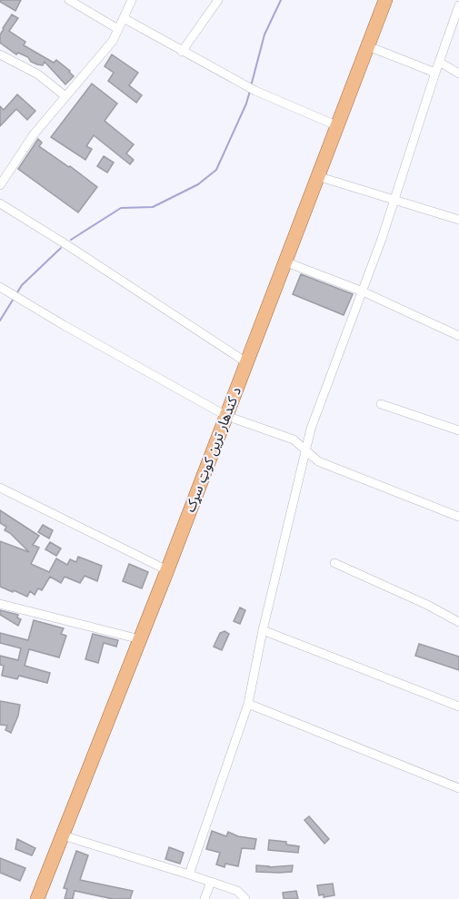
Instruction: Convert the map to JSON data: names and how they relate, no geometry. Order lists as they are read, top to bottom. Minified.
{"streets":{"main road":["د کندهار ترين کوټ سړک"]}}
